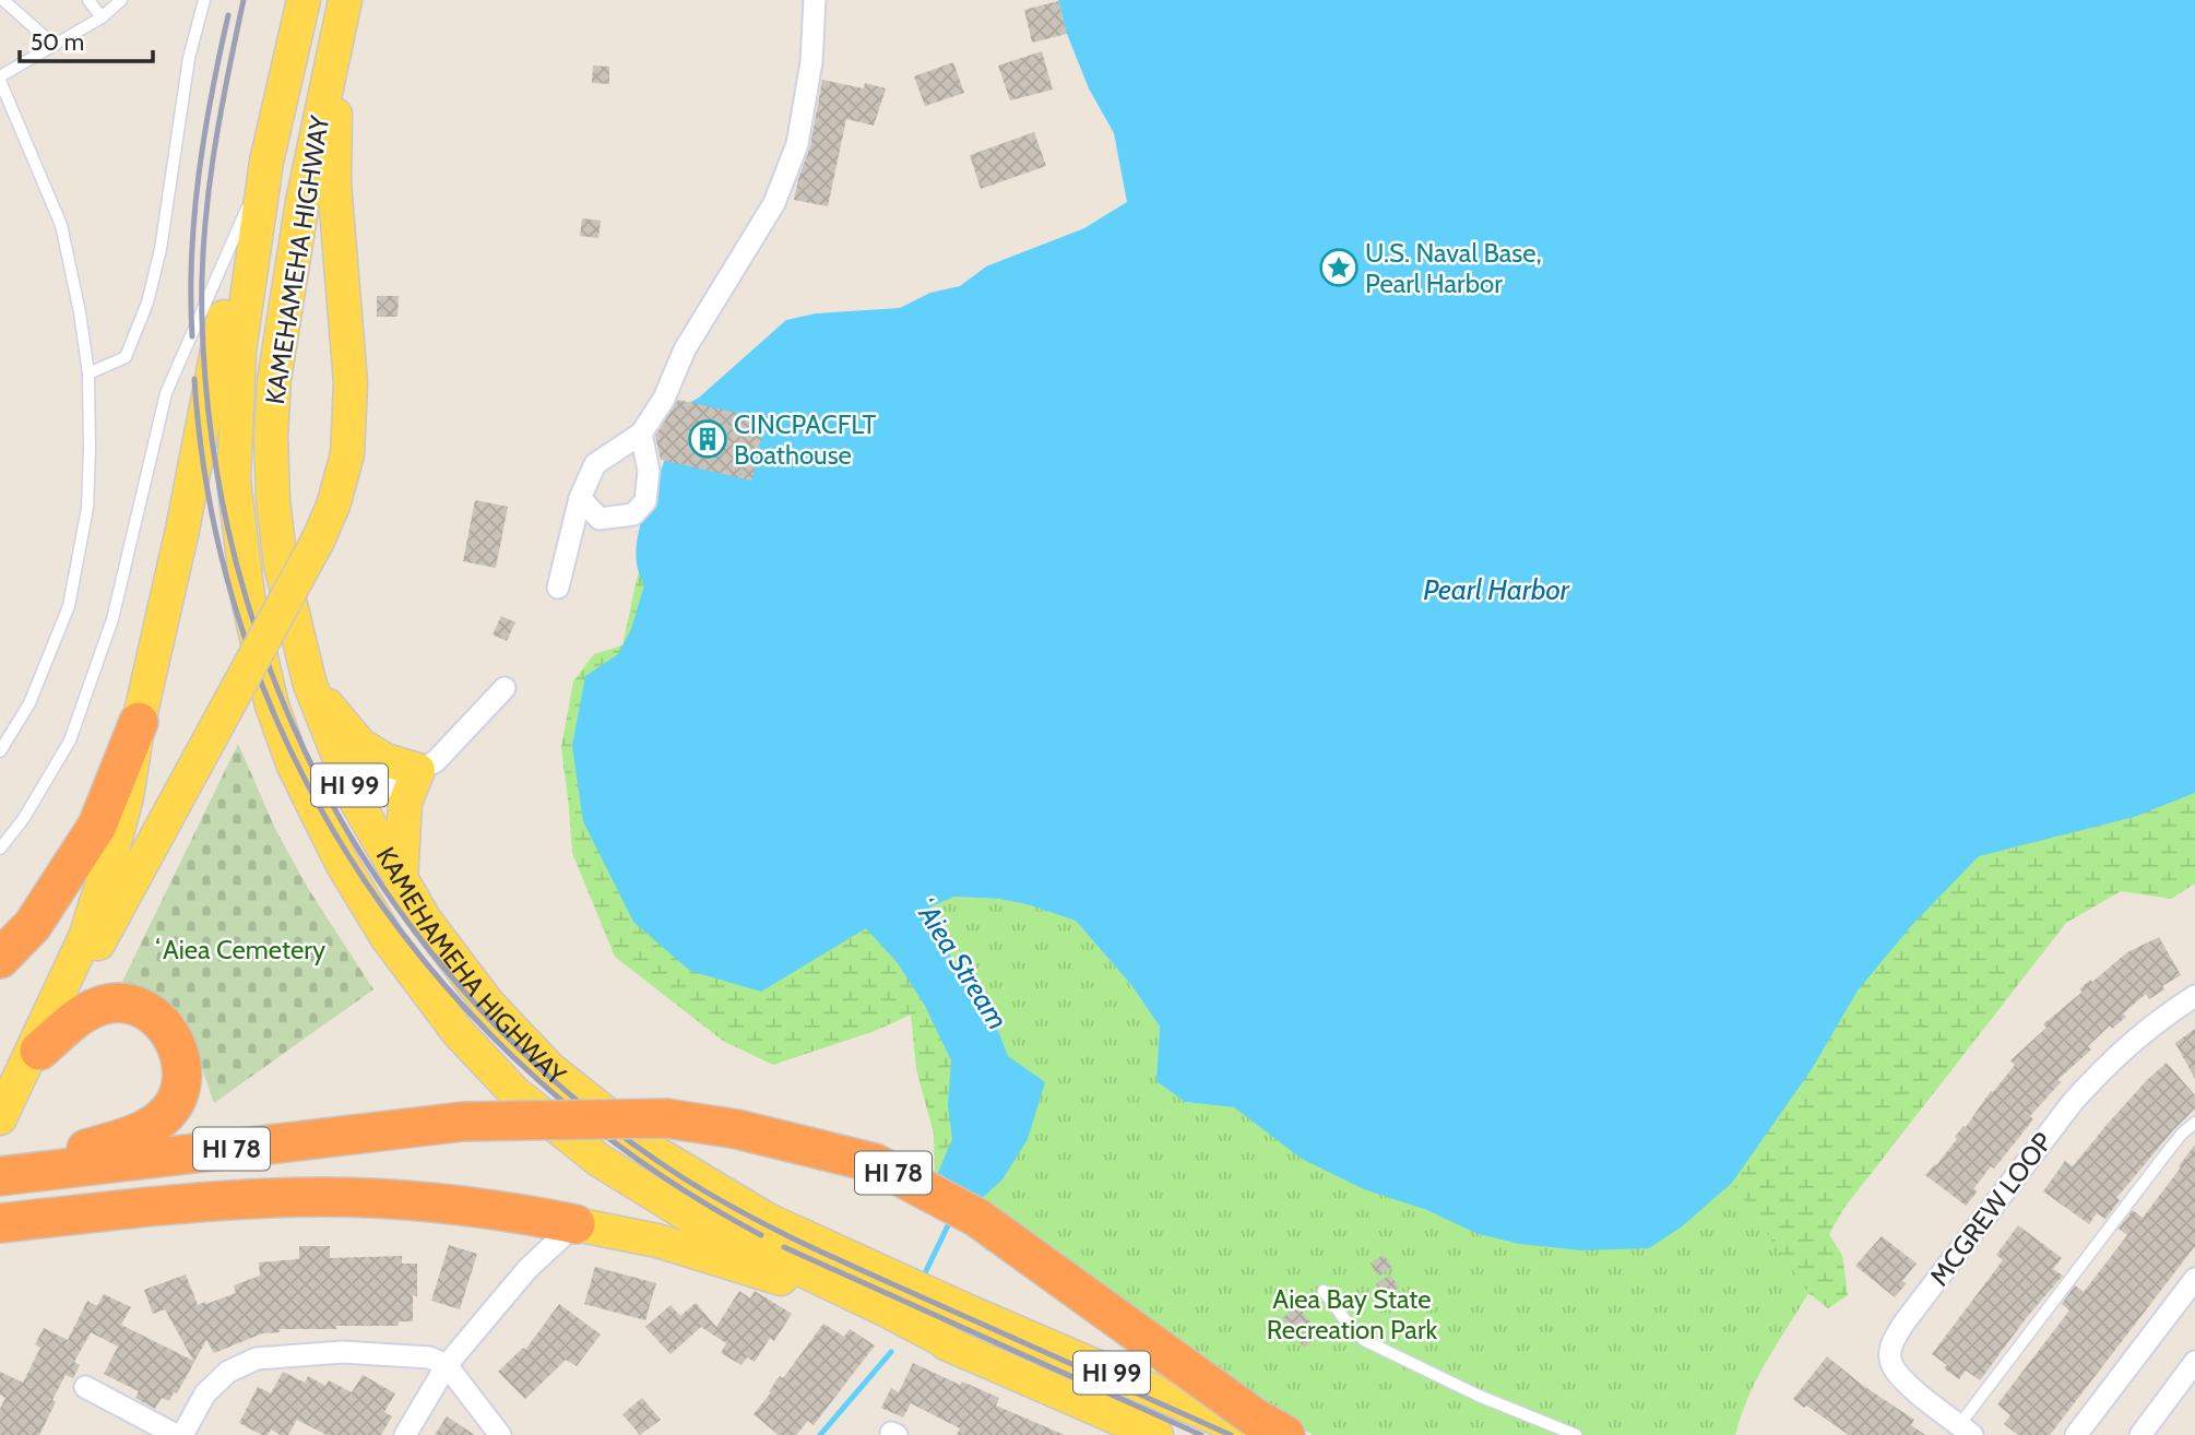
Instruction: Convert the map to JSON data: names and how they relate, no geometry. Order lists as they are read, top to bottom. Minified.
{"streets":{"highway":["HI 78"],"main road":["KAMEHAMEHA HIGHWAY","HI 99"],"street":["MCGREW LOOP"]},"crossings":[["KAMEHAMEHA HIGHWAY","HI 78"]],"water":["Pearl Harbor","ʻAiea Stream"],"parks":["ʻAiea Cemetery","Aiea Bay State Recreation Park"],"places":{"place":["U.S. Naval Base, Pearl Harbor"],"building":["CINCPACFLT Boathouse"]},"scale_bar":"50 m"}
